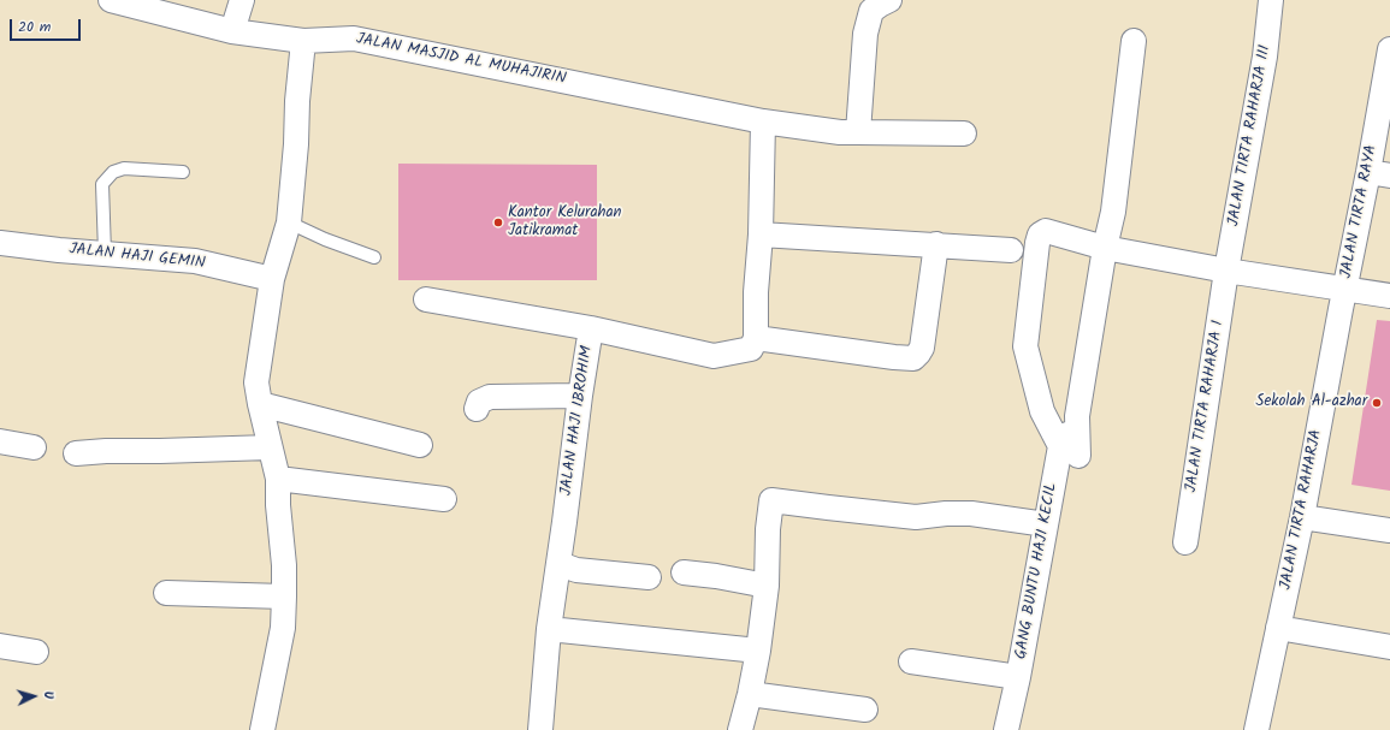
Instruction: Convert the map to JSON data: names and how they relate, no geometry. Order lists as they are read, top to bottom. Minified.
{"streets":{"street":["JALAN MASJID AL MUHAJIRIN","JALAN TIRTA RAHARJA III","JALAN TIRTA RAYA","JALAN HAJI GEMIN","JALAN TIRTA RAHARJA I","JALAN HAJI IBROHIM","JALAN TIRTA RAHARJA","GANG BUNTU HAJI KECIL"]},"crossings":[["JALAN TIRTA RAHARJA III","JALAN TIRTA RAHARJA I"],["JALAN TIRTA RAYA","JALAN TIRTA RAHARJA"]],"places":["Kantor Kelurahan Jatikramat","Sekolah Al-azhar"],"scale_bar":"20 m","north":"right"}
